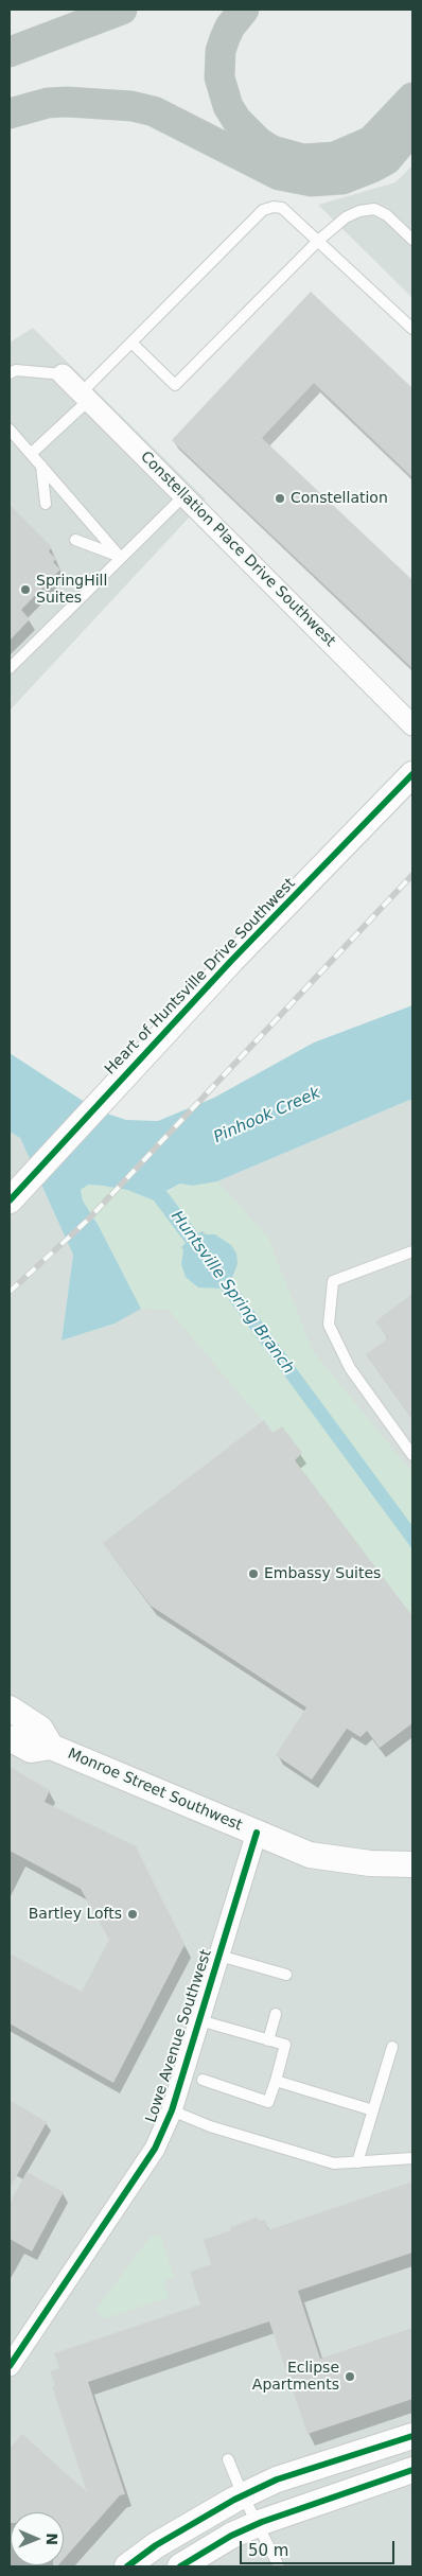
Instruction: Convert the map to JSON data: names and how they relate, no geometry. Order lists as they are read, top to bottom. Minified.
{"streets":{"street":["Constellation Place Drive Southwest","Heart of Huntsville Drive Southwest","Monroe Street Southwest","Lowe Avenue Southwest"]},"crossings":[["Monroe Street Southwest","Lowe Avenue Southwest"]],"water":["Pinhook Creek","Huntsville Spring Branch"],"places":["Constellation","SpringHill Suites","Embassy Suites","Bartley Lofts","Eclipse Apartments"],"scale_bar":"50 m","north":"right"}
